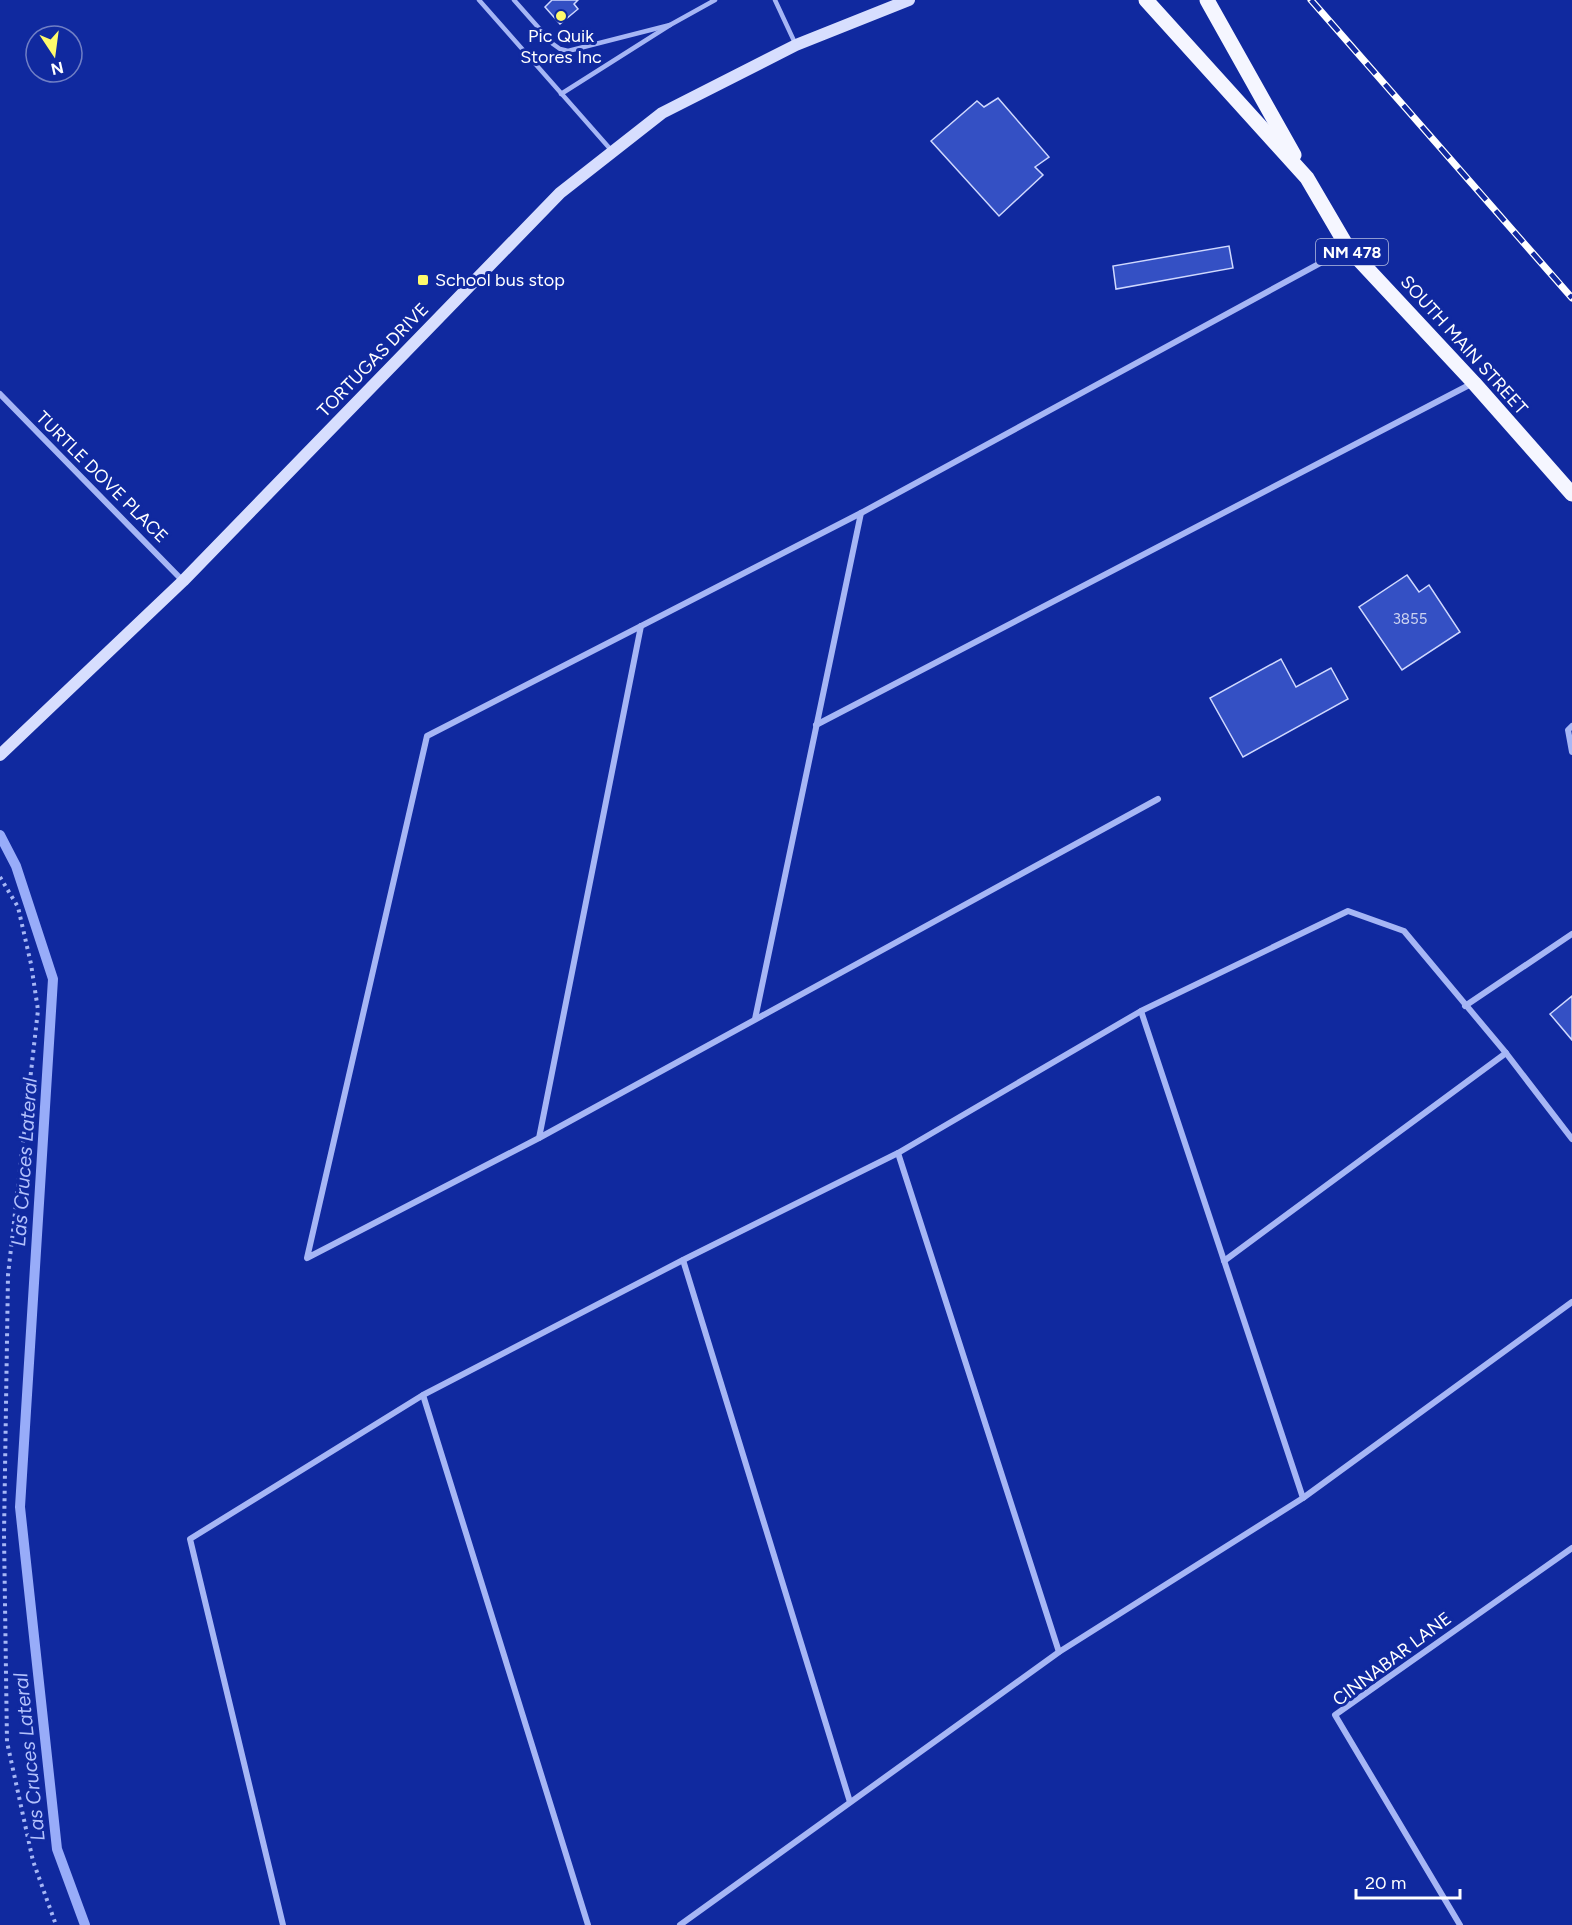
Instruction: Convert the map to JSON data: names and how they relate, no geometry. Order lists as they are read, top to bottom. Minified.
{"streets":{"main road":["NM 478","SOUTH MAIN STREET"],"street":["TORTUGAS DRIVE","TURTLE DOVE PLACE","CINNABAR LANE"]},"crossings":[["TORTUGAS DRIVE","TURTLE DOVE PLACE"]],"water":["Las Cruces Lateral"],"places":{"other":["Pic Quik Stores Inc"],"transit":["School bus stop"]},"house_numbers":["3855"],"scale_bar":"20 m","north":"bottom"}
